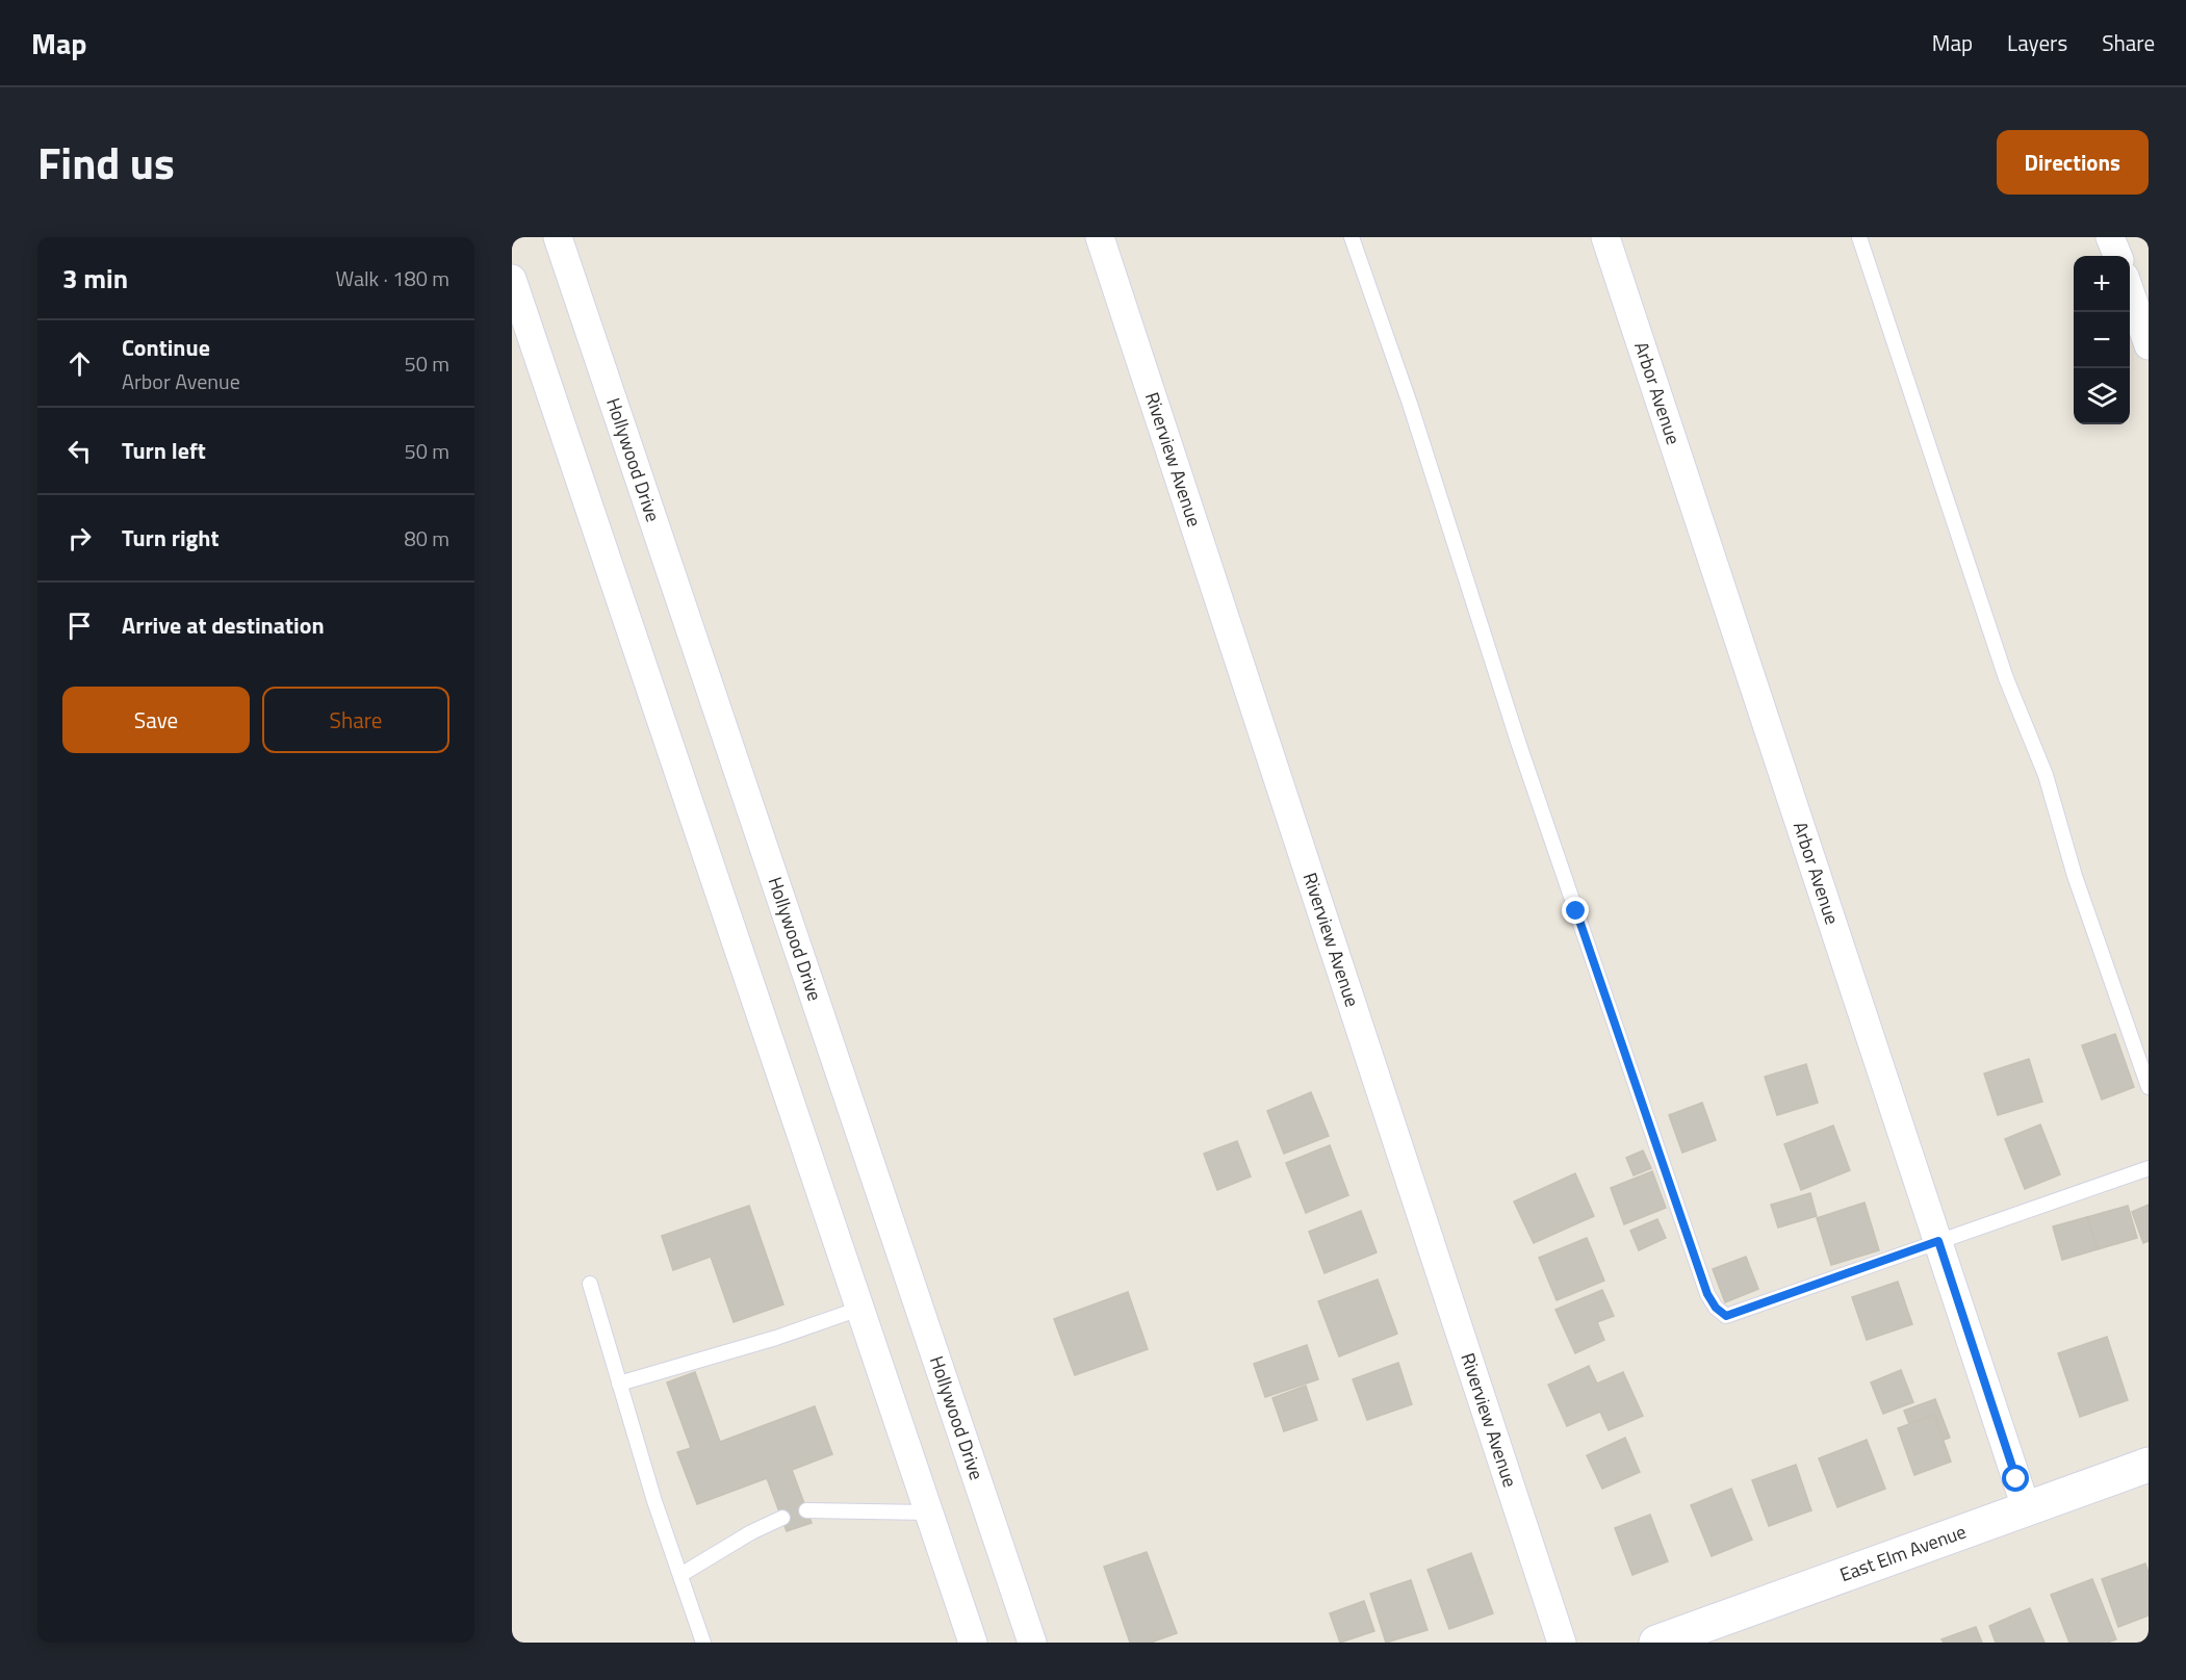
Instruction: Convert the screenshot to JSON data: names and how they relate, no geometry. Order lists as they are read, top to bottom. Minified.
{"streets":{"main road":["East Elm Avenue"],"street":["Arbor Avenue","Riverview Avenue","Hollywood Drive"]},"crossings":[["Arbor Avenue","East Elm Avenue"]],"page":{"header":"Map","nav":["Map","Layers","Share"],"title":"Find us","buttons":["Directions",["Save","Share"]],"heading":["3 min","Walk · 180 m"],"map_buttons":["+","−"],"list":[["Continue","Arbor Avenue","50 m"],["Turn left","50 m"],["Turn right","80 m"],"Arrive at destination"]}}
